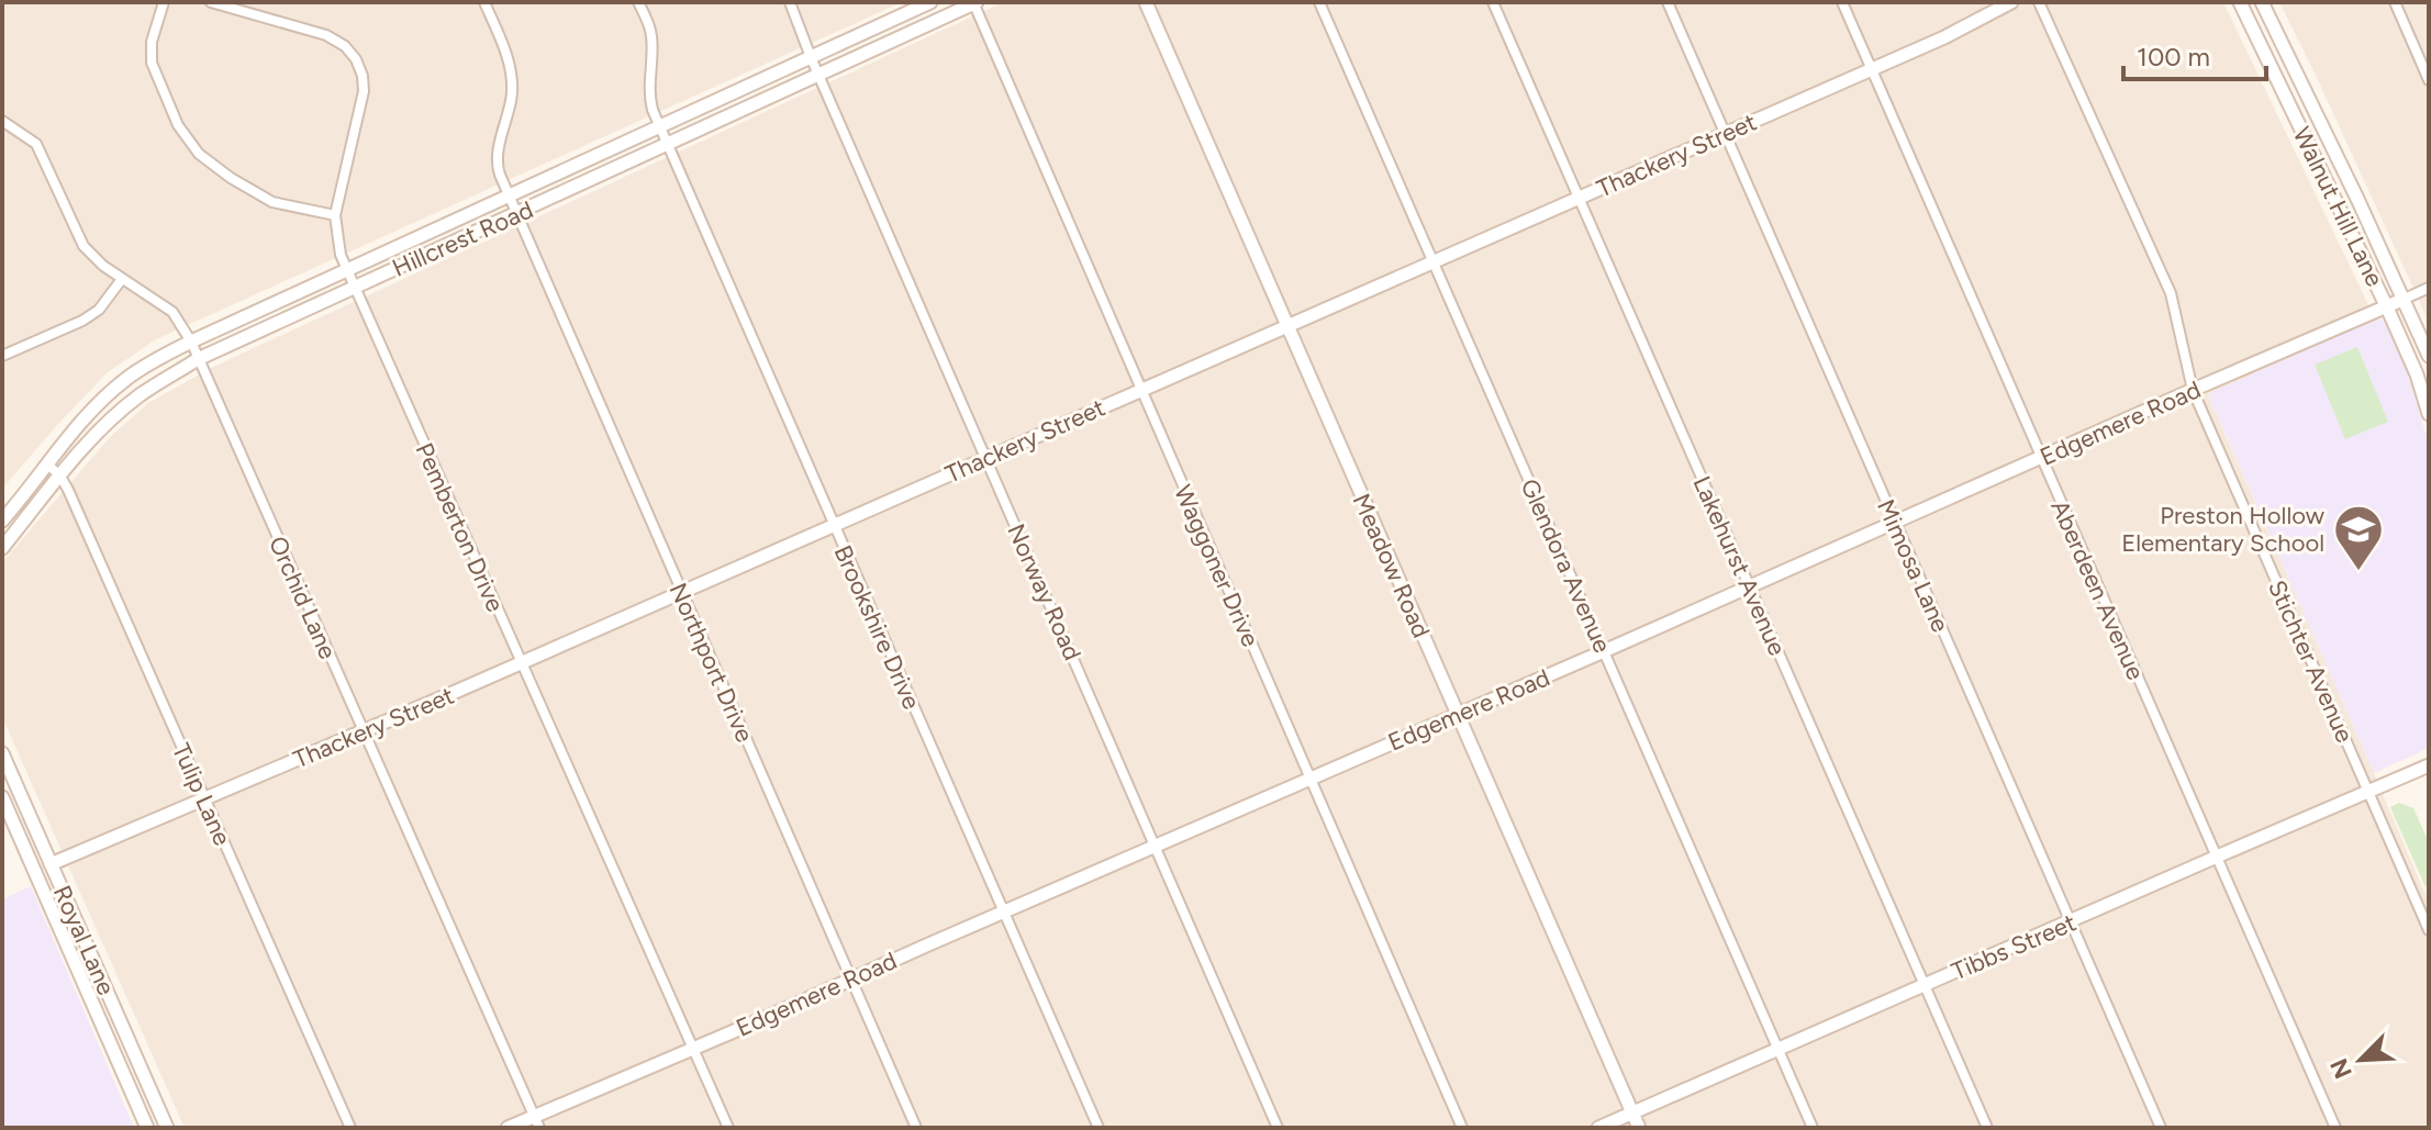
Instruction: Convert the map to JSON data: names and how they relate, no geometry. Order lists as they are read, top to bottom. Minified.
{"streets":{"street":["Thackery Street","Walnut Hill Lane","Hillcrest Road","Edgemere Road","Pemberton Drive","Waggoner Drive","Meadow Road","Glendora Avenue","Lakehurst Avenue","Mimosa Lane","Aberdeen Avenue","Norway Road","Orchid Lane","Brookshire Drive","Stichter Avenue","Northport Drive","Tulip Lane","Royal Lane","Tibbs Street"]},"crossings":[["Thackery Street","Pemberton Drive"],["Thackery Street","Waggoner Drive"],["Thackery Street","Meadow Road"],["Thackery Street","Glendora Avenue"],["Thackery Street","Lakehurst Avenue"],["Thackery Street","Mimosa Lane"],["Thackery Street","Aberdeen Avenue"],["Thackery Street","Norway Road"],["Thackery Street","Orchid Lane"],["Thackery Street","Brookshire Drive"],["Thackery Street","Northport Drive"],["Thackery Street","Tulip Lane"],["Thackery Street","Royal Lane"],["Walnut Hill Lane","Edgemere Road"],["Hillcrest Road","Pemberton Drive"],["Hillcrest Road","Waggoner Drive"],["Hillcrest Road","Norway Road"],["Hillcrest Road","Orchid Lane"],["Hillcrest Road","Brookshire Drive"],["Hillcrest Road","Northport Drive"],["Hillcrest Road","Tulip Lane"],["Edgemere Road","Pemberton Drive"],["Edgemere Road","Waggoner Drive"],["Edgemere Road","Meadow Road"],["Edgemere Road","Glendora Avenue"],["Edgemere Road","Lakehurst Avenue"],["Edgemere Road","Mimosa Lane"],["Edgemere Road","Aberdeen Avenue"],["Edgemere Road","Norway Road"],["Edgemere Road","Orchid Lane"],["Edgemere Road","Brookshire Drive"],["Edgemere Road","Stichter Avenue"],["Edgemere Road","Northport Drive"],["Meadow Road","Tibbs Street"],["Glendora Avenue","Tibbs Street"],["Lakehurst Avenue","Tibbs Street"],["Mimosa Lane","Tibbs Street"],["Aberdeen Avenue","Tibbs Street"],["Stichter Avenue","Tibbs Street"]],"places":{"school or university":["Preston Hollow Elementary School"]},"scale_bar":"100 m","north":"bottom left"}
